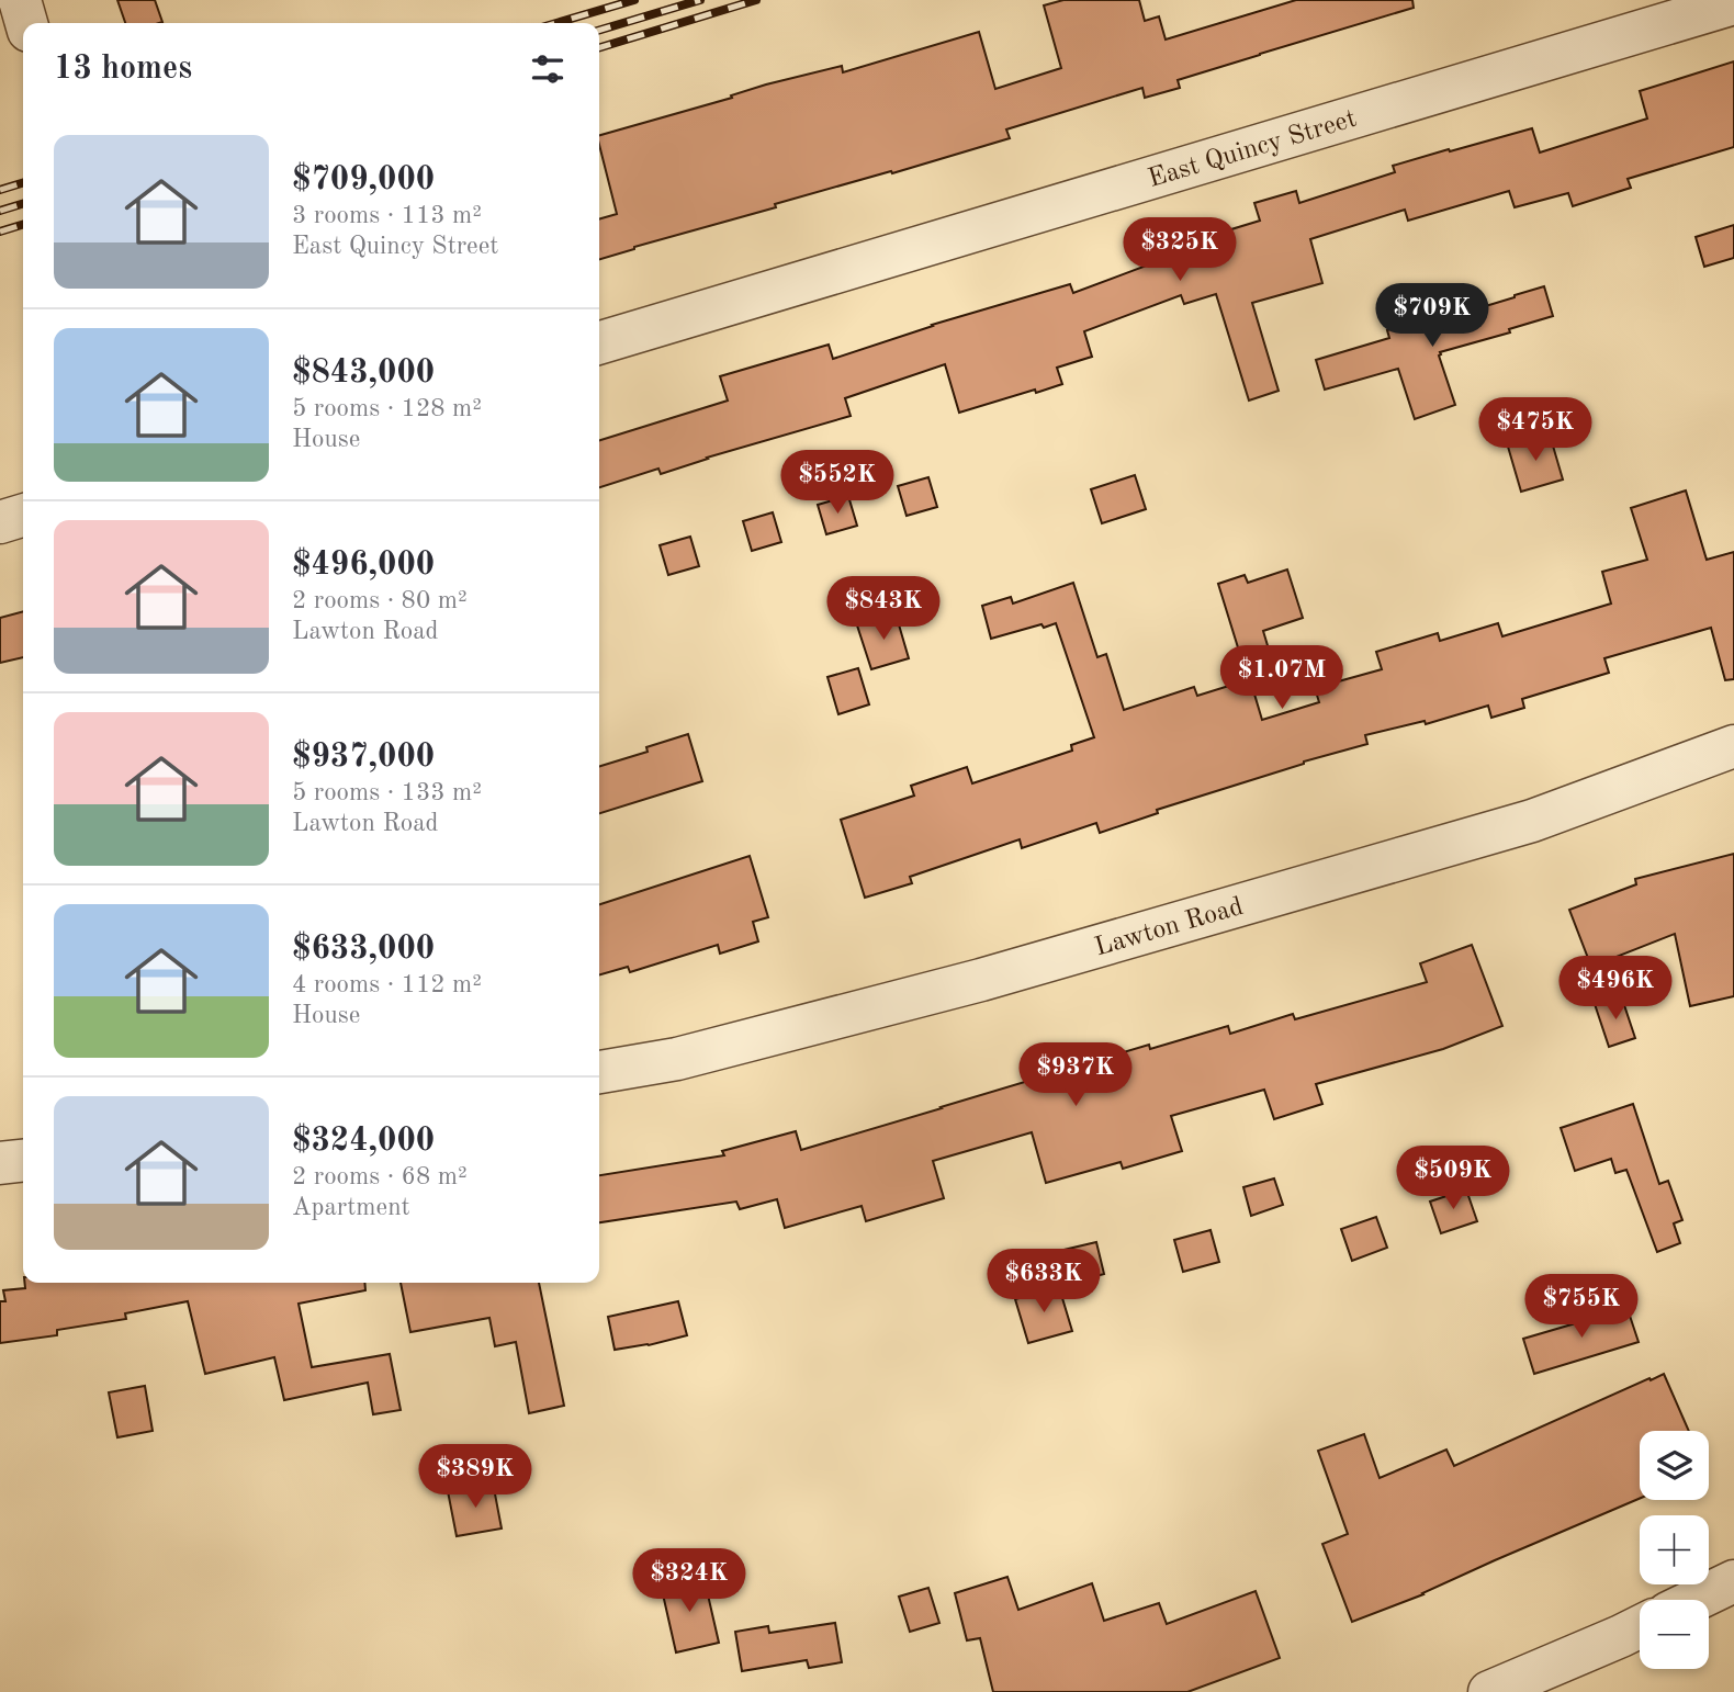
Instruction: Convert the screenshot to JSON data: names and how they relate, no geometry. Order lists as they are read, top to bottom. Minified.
{"streets":{"street":["East Quincy Street","Lawton Road"]},"page":{"heading":"13 homes","list":[{"name":"$709,000","note":"3 rooms · 113 m² · East Quincy Street"},{"name":"$843,000","note":"5 rooms · 128 m² · House"},{"name":"$496,000","note":"2 rooms · 80 m² · Lawton Road"},{"name":"$937,000","note":"5 rooms · 133 m² · Lawton Road"},{"name":"$633,000","note":"4 rooms · 112 m² · House"},{"name":"$324,000","note":"2 rooms · 68 m² · Apartment"}],"price":["$325K","$709K","$475K","$552K","$843K","$1.07M","$496K","$937K","$509K","$633K","$755K","$389K","$324K"],"map_buttons":["+","−"]}}
